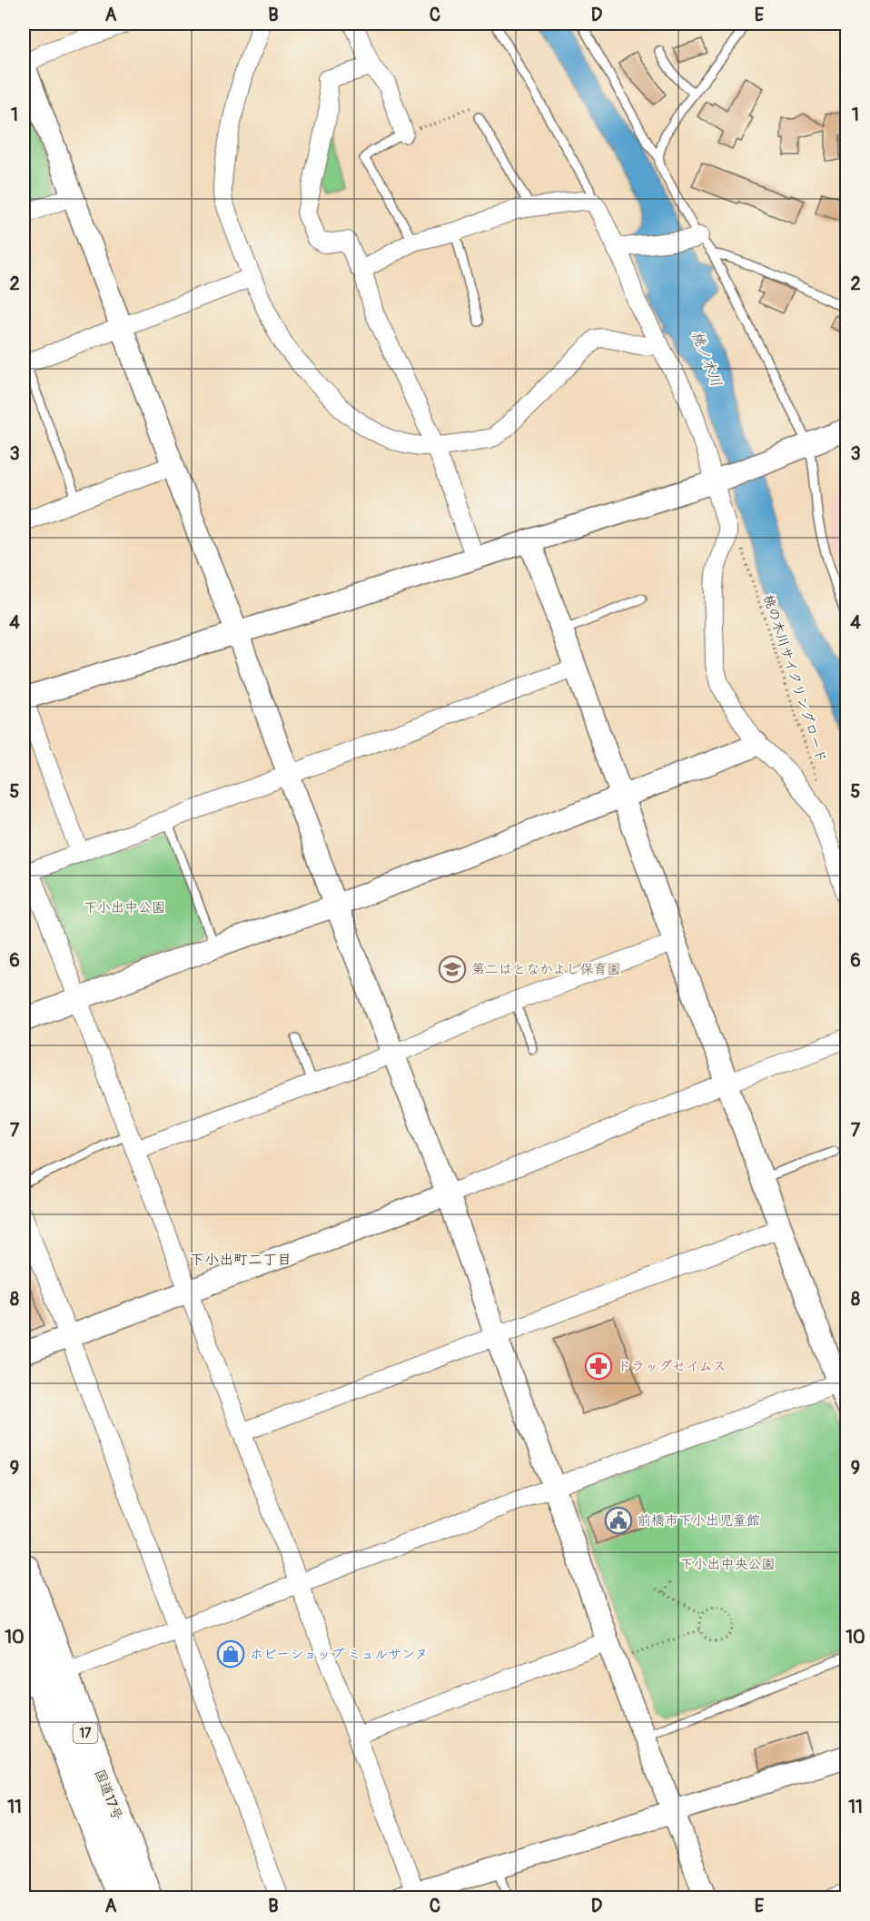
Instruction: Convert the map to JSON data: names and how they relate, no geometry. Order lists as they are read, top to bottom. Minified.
{"streets":{"highway":["17","国道17号"],"path":["桃の木川サイクリングロード"]},"districts":["下小出町二丁目"],"water":["桃ノ木川"],"parks":["下小出中公園","下小出中央公園"],"places":{"school or university":["第二はとなかよし保育園"],"pharmacy":["ドラッグセイムス"],"public building":["前橋市下小出児童館"],"shop":["ホビーショップ ミュルサンヌ"]},"grid":{"columns":["A","B","C","D","E"],"rows":["1","2","3","4","5","6","7","8","9","10","11"]}}
